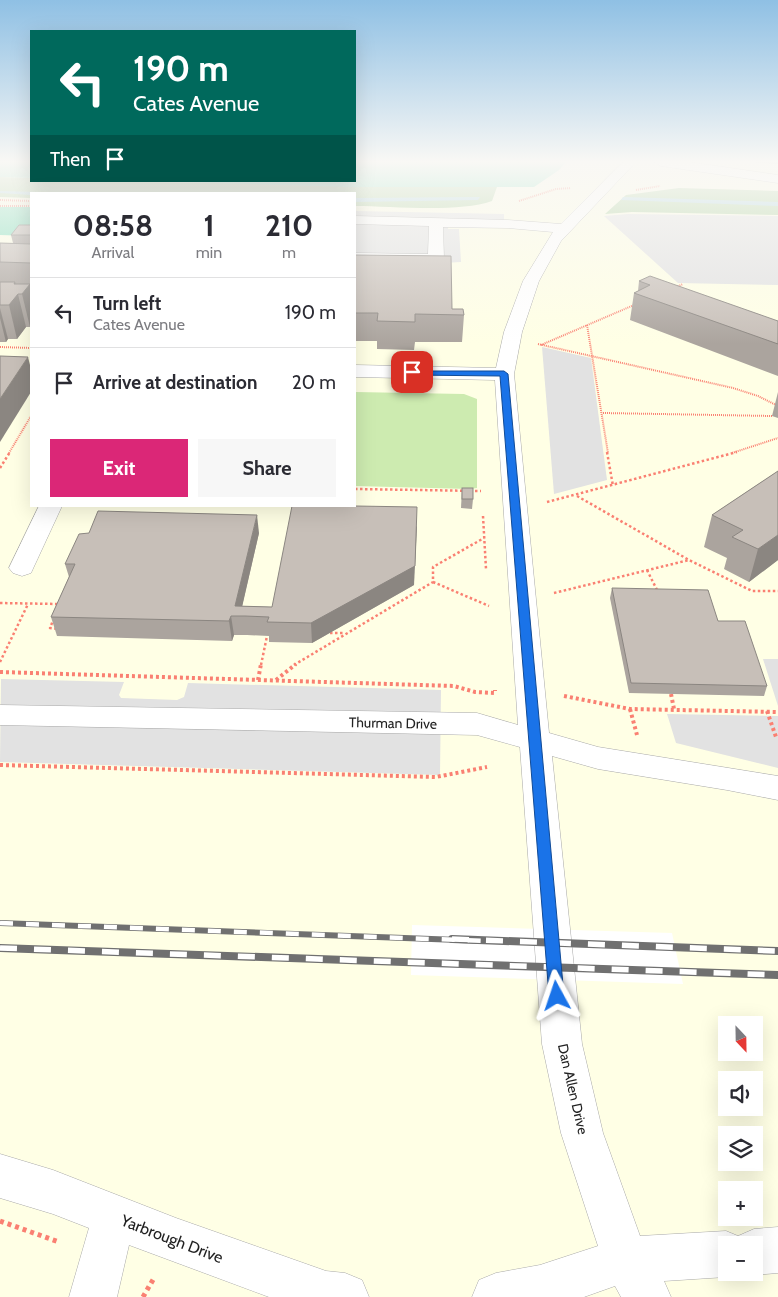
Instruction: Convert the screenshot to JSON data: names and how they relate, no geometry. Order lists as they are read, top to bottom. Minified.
{"streets":{"street":["Thurman Drive","Dan Allen Drive","Yarbrough Drive"]},"crossings":[["Thurman Drive","Dan Allen Drive"]],"north":"bottom","page":{"turn":["190 m","Cates Avenue"],"then":"Then","eta":["08:58","Arrival","1","min","210","m"],"list":[{"name":"Turn left","note":"Cates Avenue","value":"190 m"},{"name":"Arrive at destination","value":"20 m"}],"buttons":["Exit","Share"],"map_buttons":["+","−"]}}
